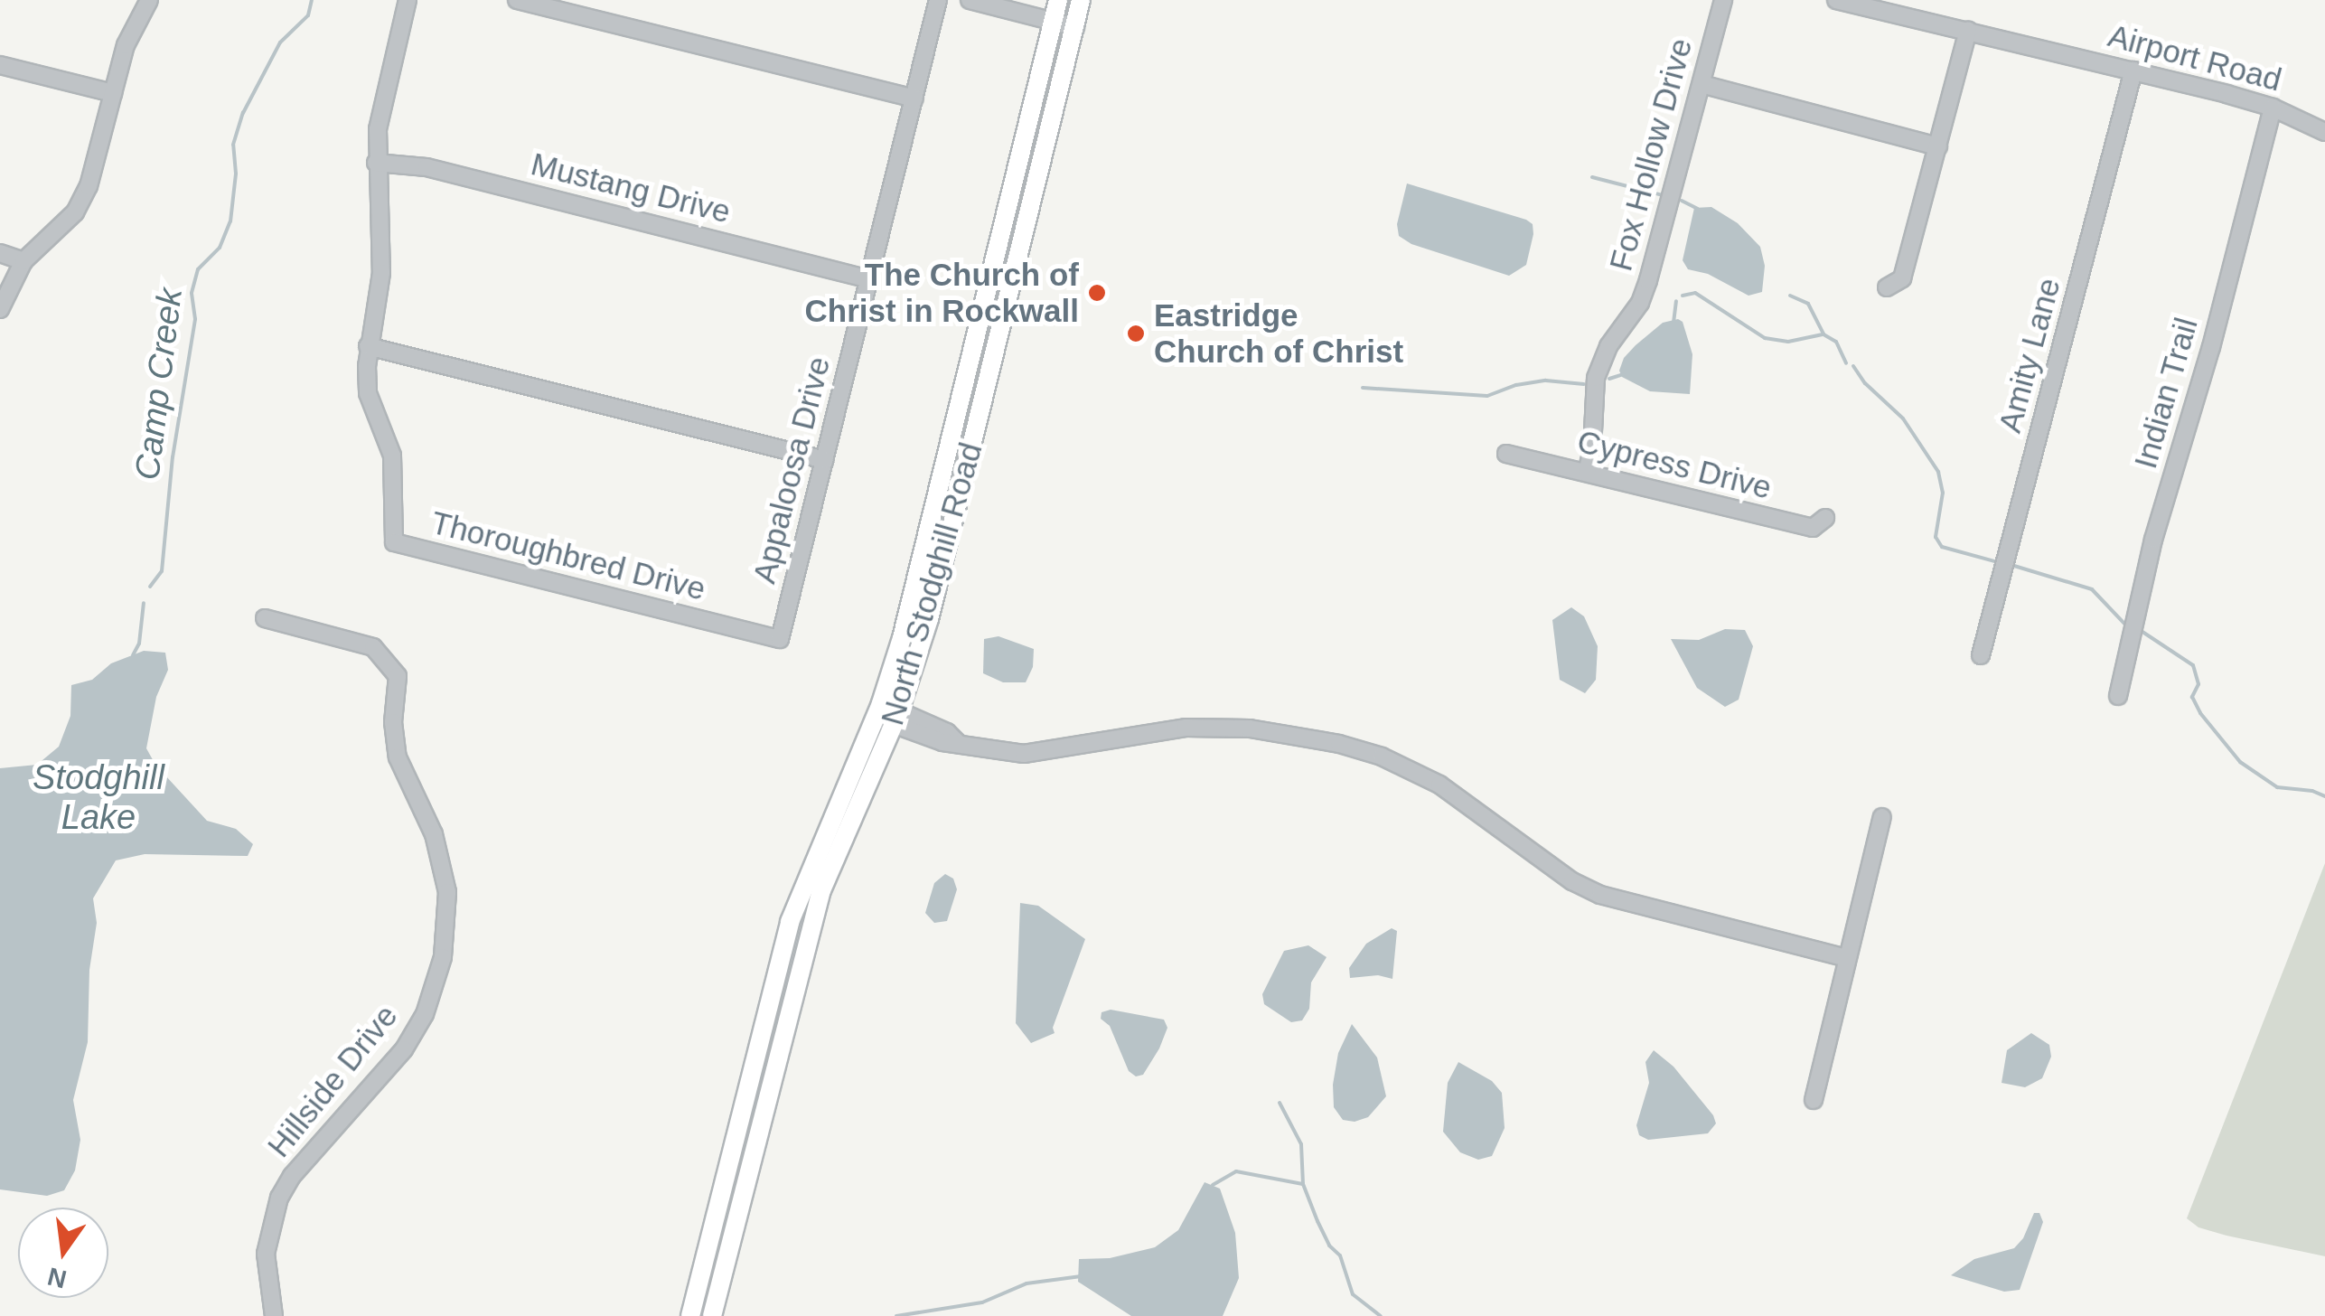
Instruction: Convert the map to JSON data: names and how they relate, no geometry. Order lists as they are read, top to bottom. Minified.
{"streets":{"main road":["North Stodghill Road"],"street":["Airport Road","Fox Hollow Drive","Mustang Drive","Amity Lane","Indian Trail","Cypress Drive","Appaloosa Drive","Thoroughbred Drive","Hillside Drive"]},"crossings":[["Airport Road","Amity Lane"],["Airport Road","Indian Trail"],["Fox Hollow Drive","Cypress Drive"],["Mustang Drive","Appaloosa Drive"],["Appaloosa Drive","Thoroughbred Drive"]],"water":["Camp Creek","Stodghill Lake"],"places":["The Church of Christ in Rockwall","Eastridge Church of Christ"],"north":"bottom"}
